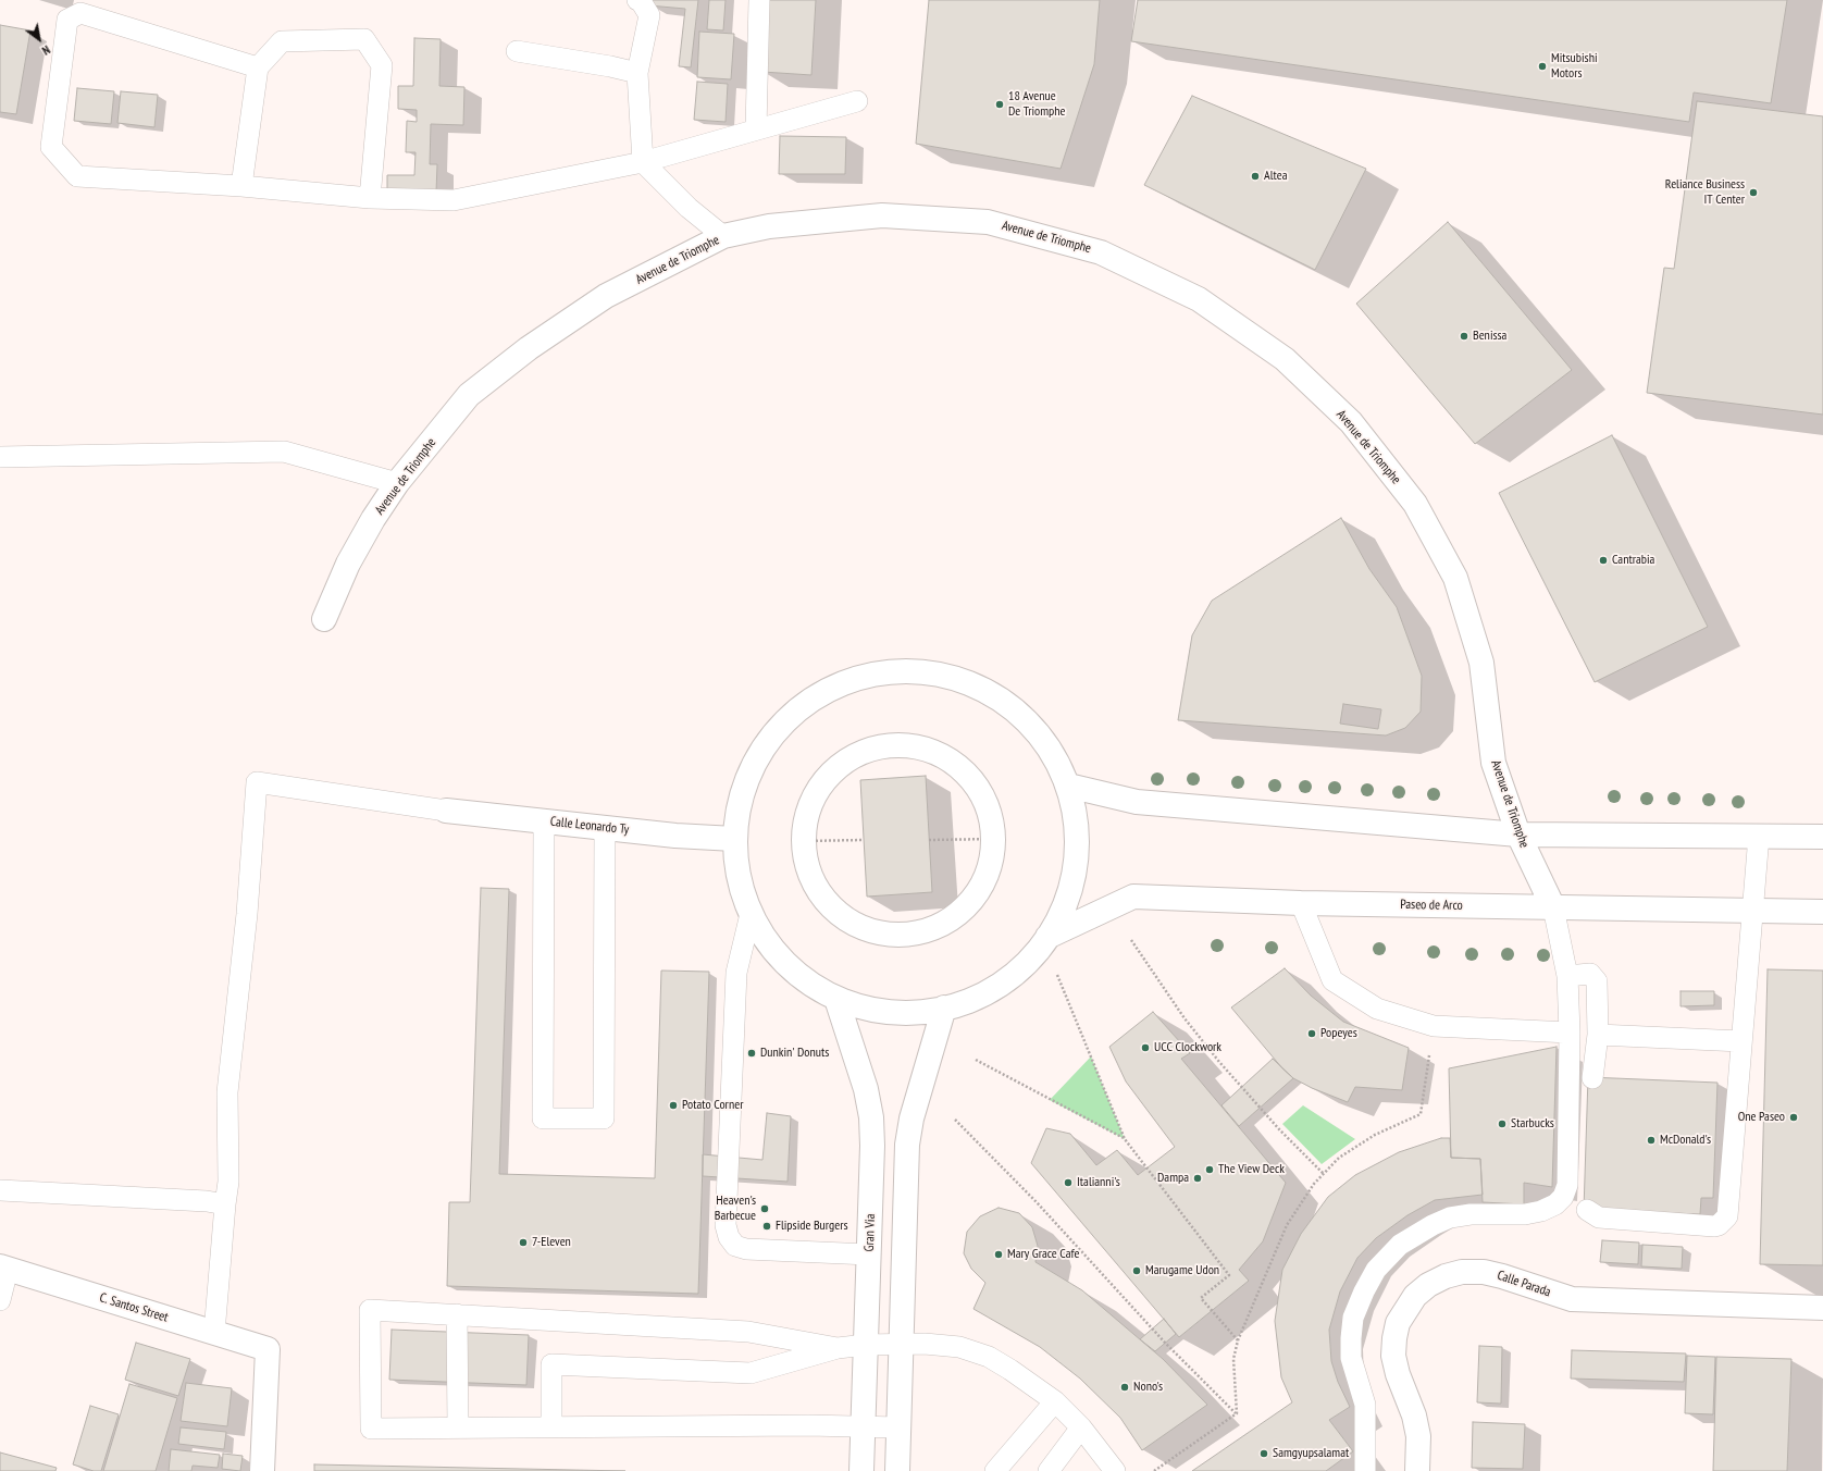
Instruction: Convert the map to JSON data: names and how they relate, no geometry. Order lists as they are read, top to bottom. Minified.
{"streets":{"street":["Avenue de Triomphe","Calle Leonardo Ty","Paseo de Arco","Gran Via","Calle Parada","C. Santos Street"]},"crossings":[["Avenue de Triomphe","Paseo de Arco"]],"places":["Mitsubishi Motors","18 Avenue De Triomphe","Altea","Reliance Business IT Center","Benissa","Cantrabia","Popeyes","UCC Clockwork","Dunkin' Donuts","Potato Corner","One Paseo","Starbucks","McDonald's","The View Deck","Dampa","Italianni's","Heaven's Barbecue","Flipside Burgers","7-Eleven","Mary Grace Cafe","Marugame Udon","Nono's","Samgyupsalamat"],"north":"bottom right"}
